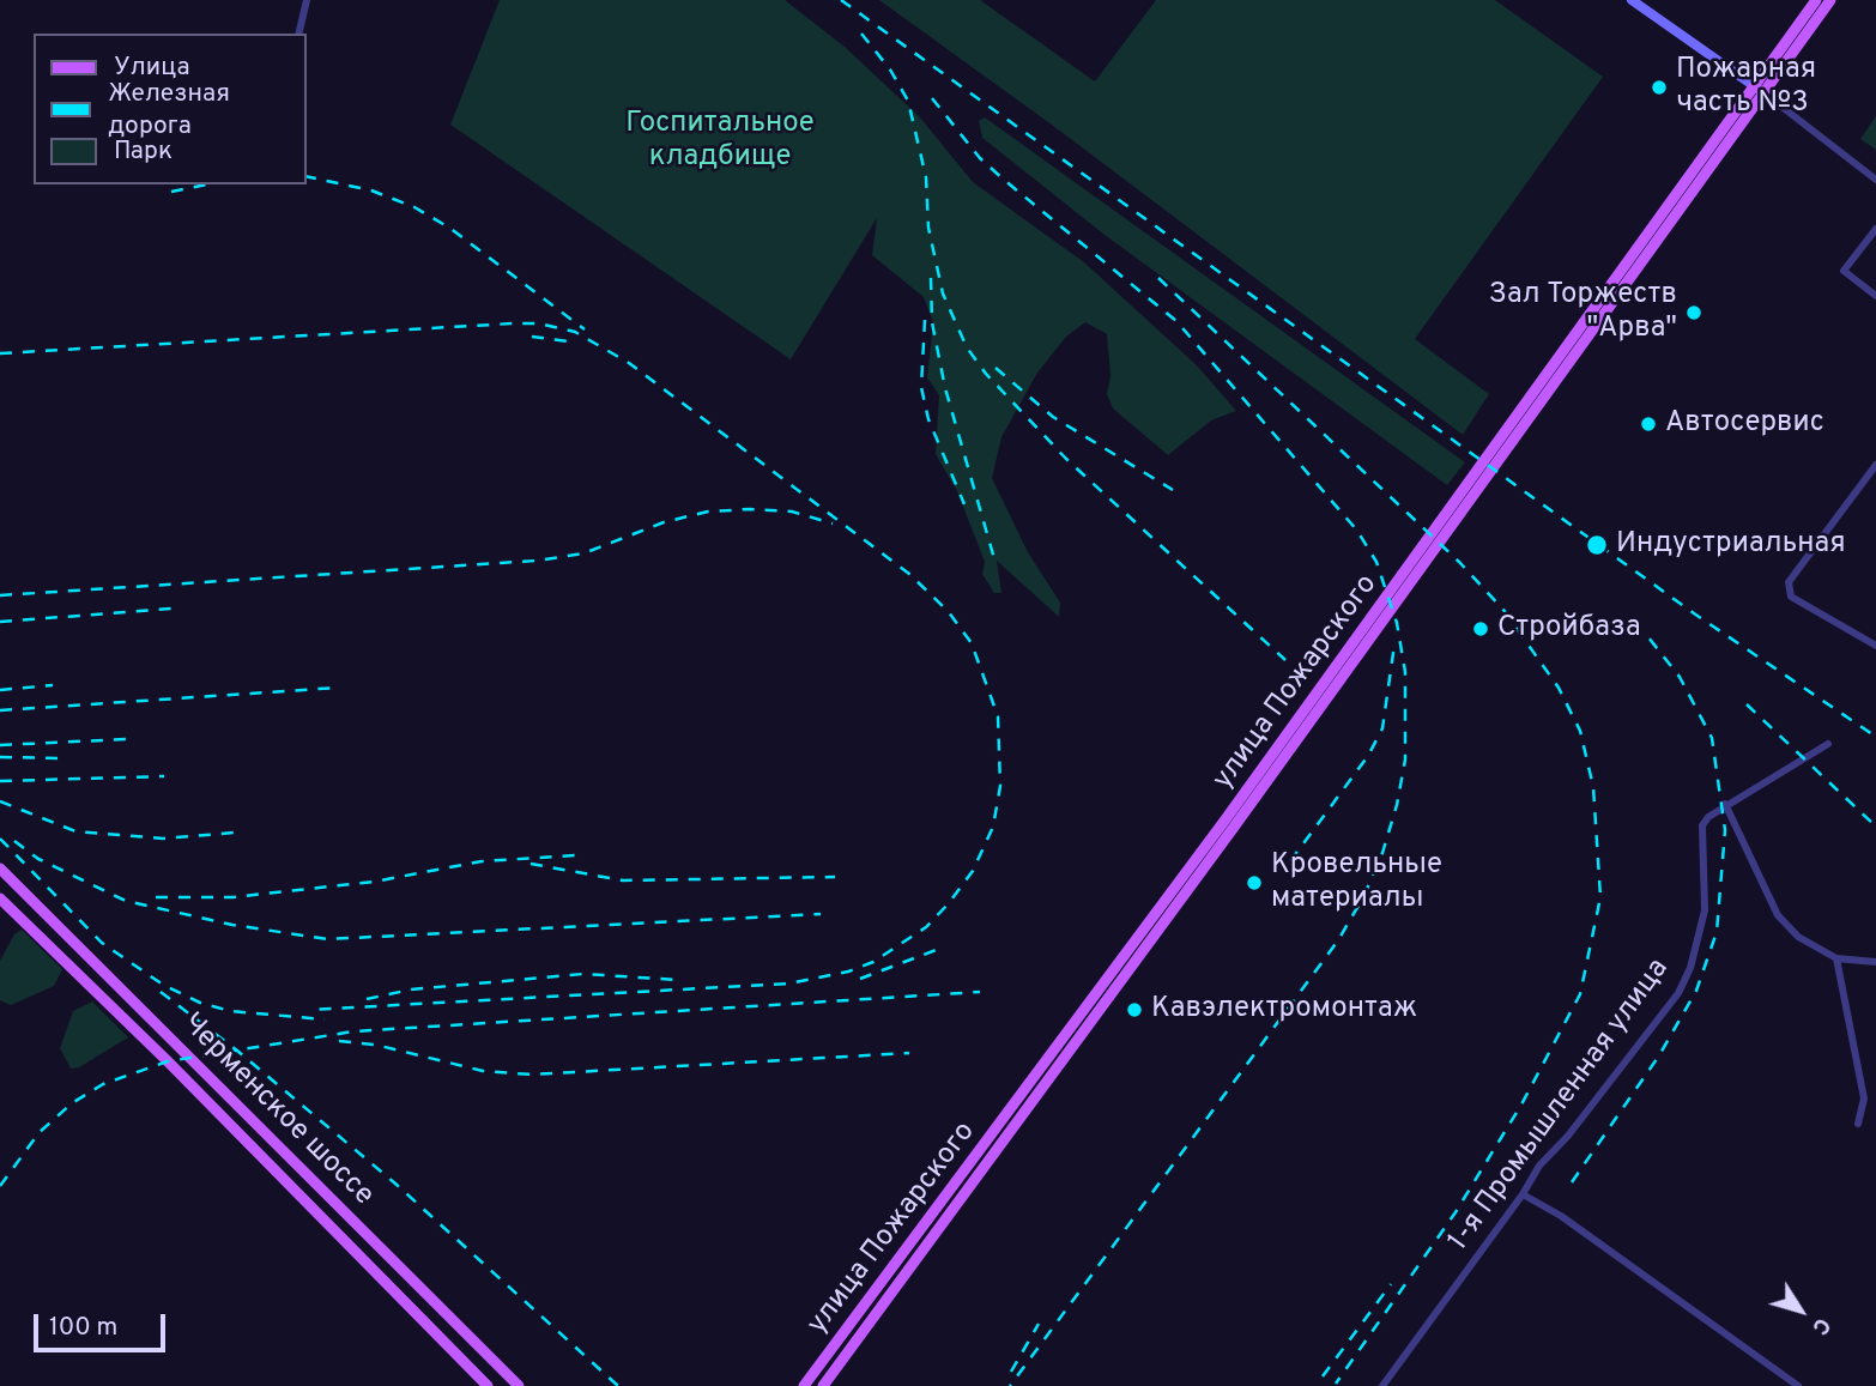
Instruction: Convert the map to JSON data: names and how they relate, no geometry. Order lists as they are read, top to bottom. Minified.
{"streets":{"main road":["улица Пожарского","Черменское шоссе"],"street":["1-я Промышленная улица"]},"parks":["Госпитальное кладбище"],"places":["Пожарная часть №3","Зал Торжеств \"Арва\"","Автосервис","Индустриальная","Стройбаза","Кровельные материалы","Кавэлектромонтаж"],"legend":["Улица","Железная дорога","Парк"],"scale_bar":"100 m","north":"bottom right"}
